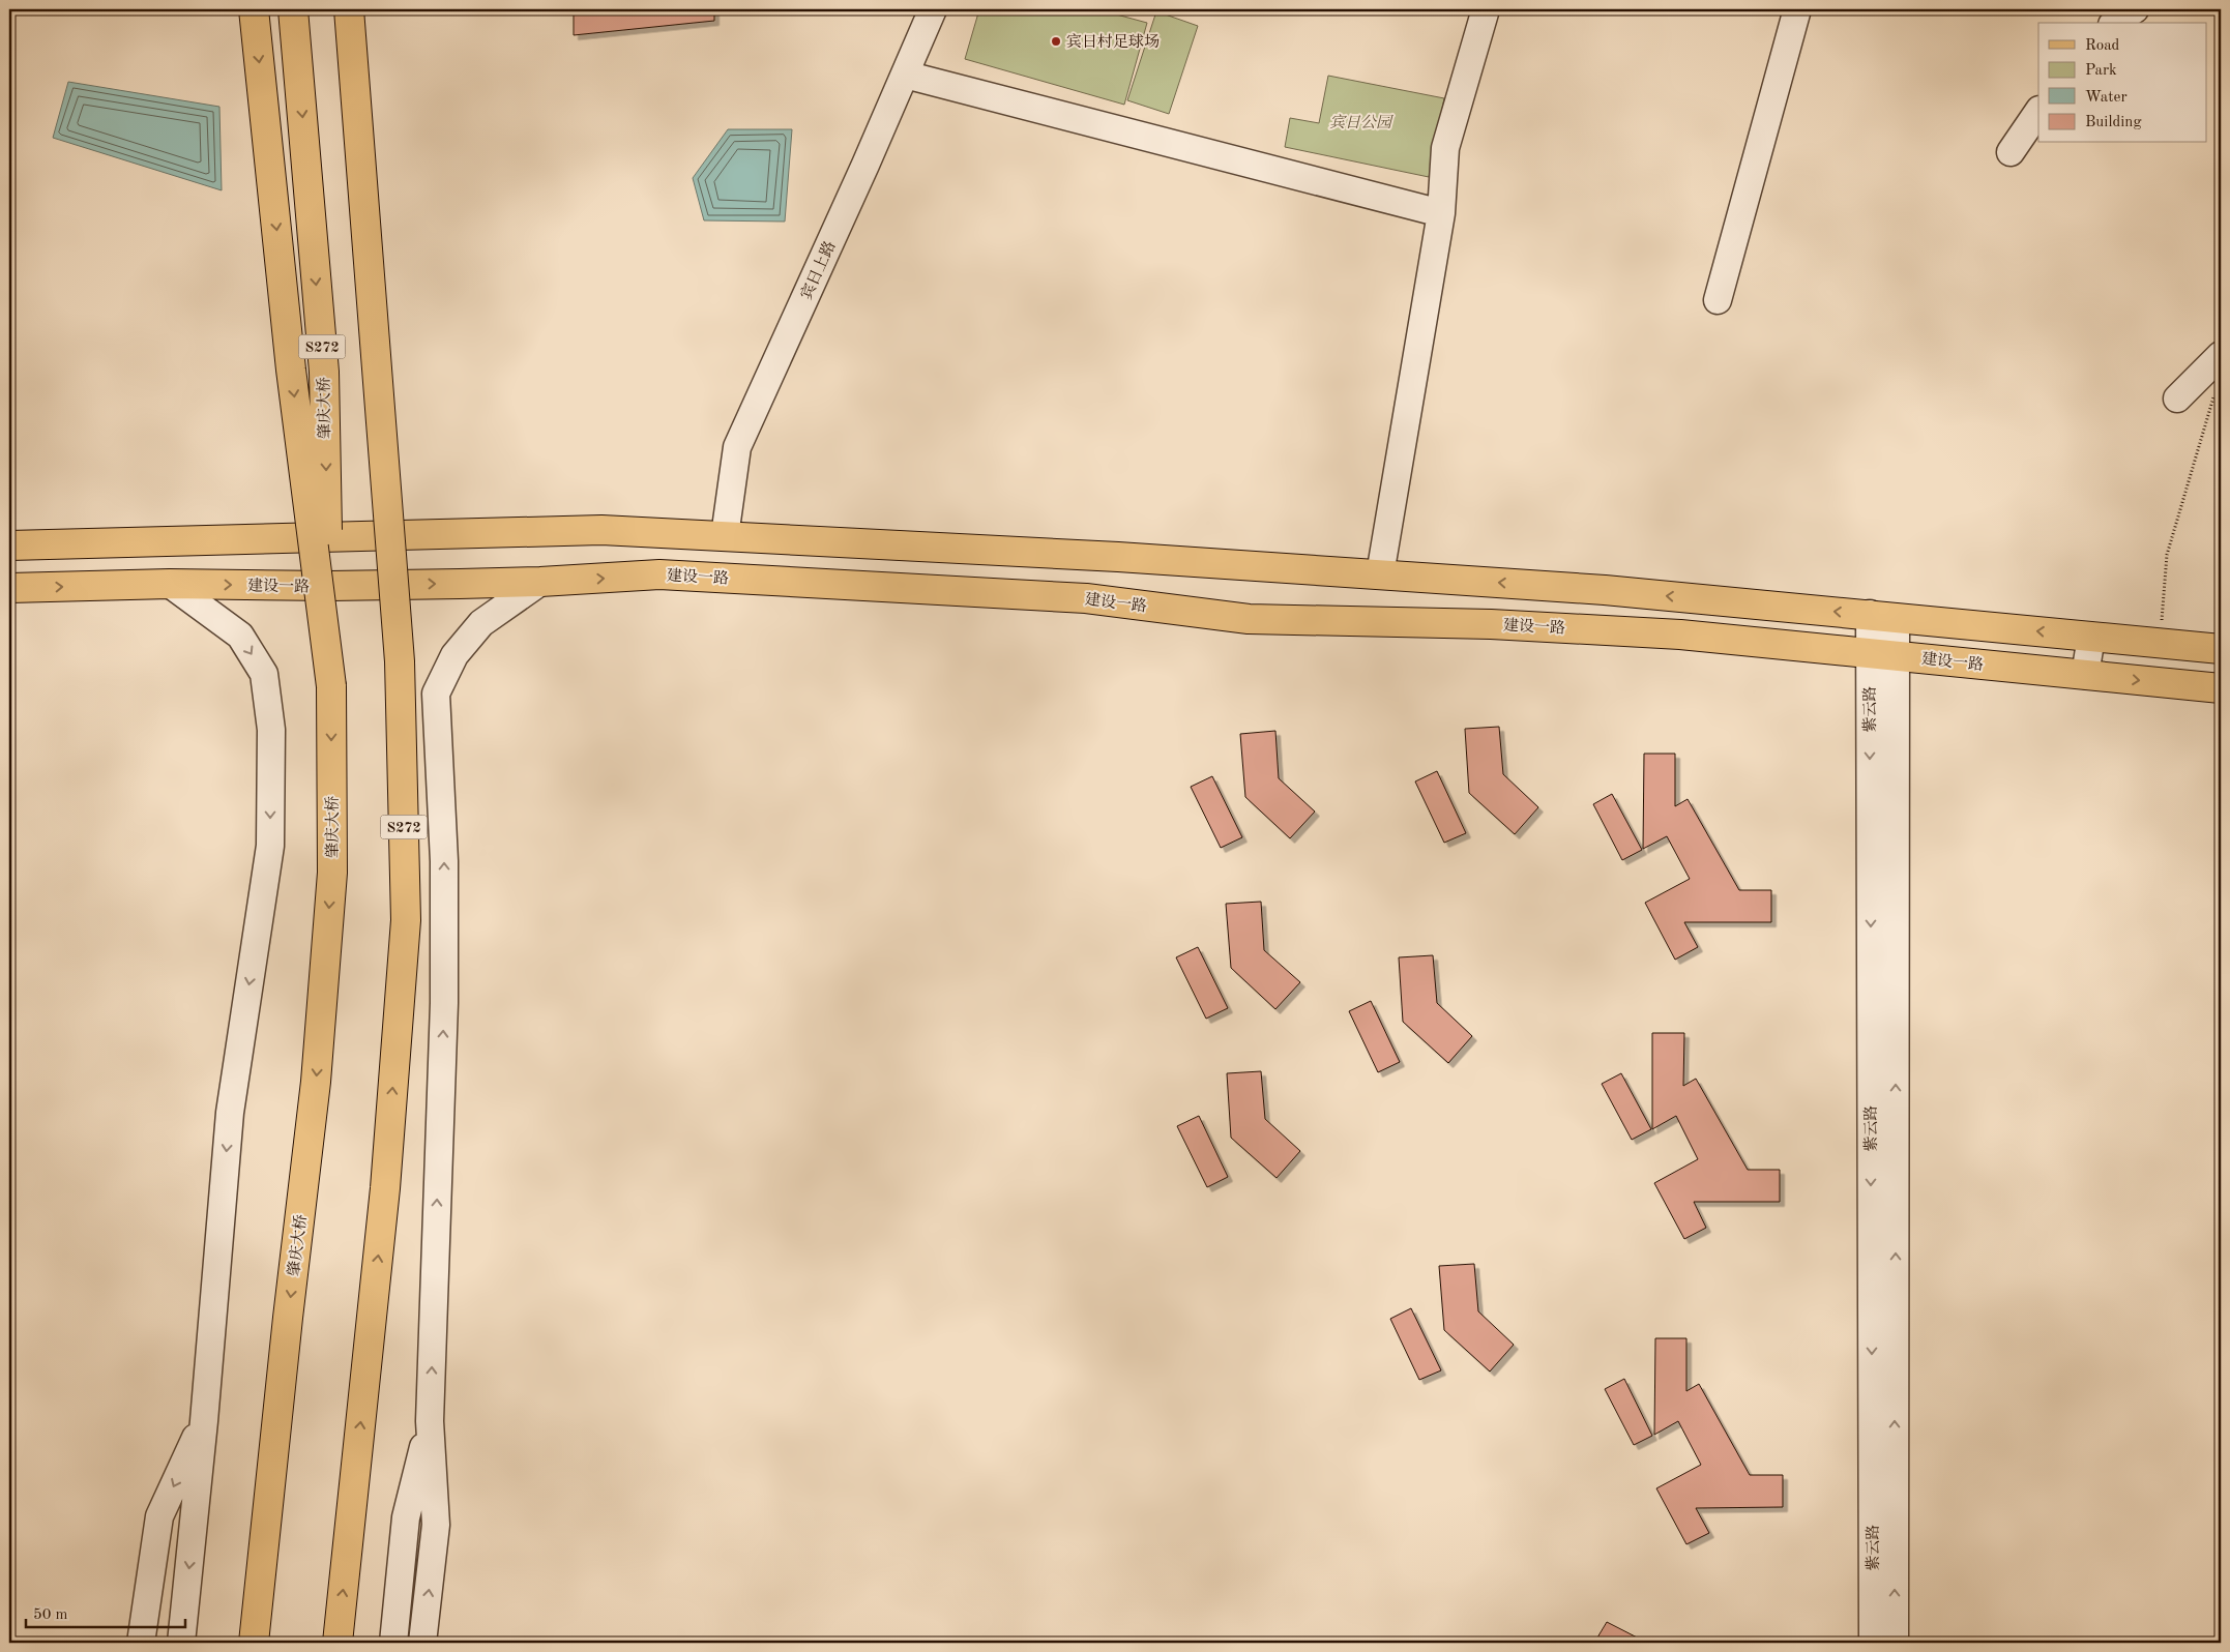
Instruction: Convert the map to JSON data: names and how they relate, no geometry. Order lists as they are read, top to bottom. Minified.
{"streets":{"main road":["S272","肇庆大桥","建设一路"],"street":["宾日上路","紫云路"]},"crossings":[["建设一路","紫云路"]],"parks":["宾日公园"],"places":["宾日村足球场"],"legend":["Road","Park","Water","Building"],"scale_bar":"50 m"}
